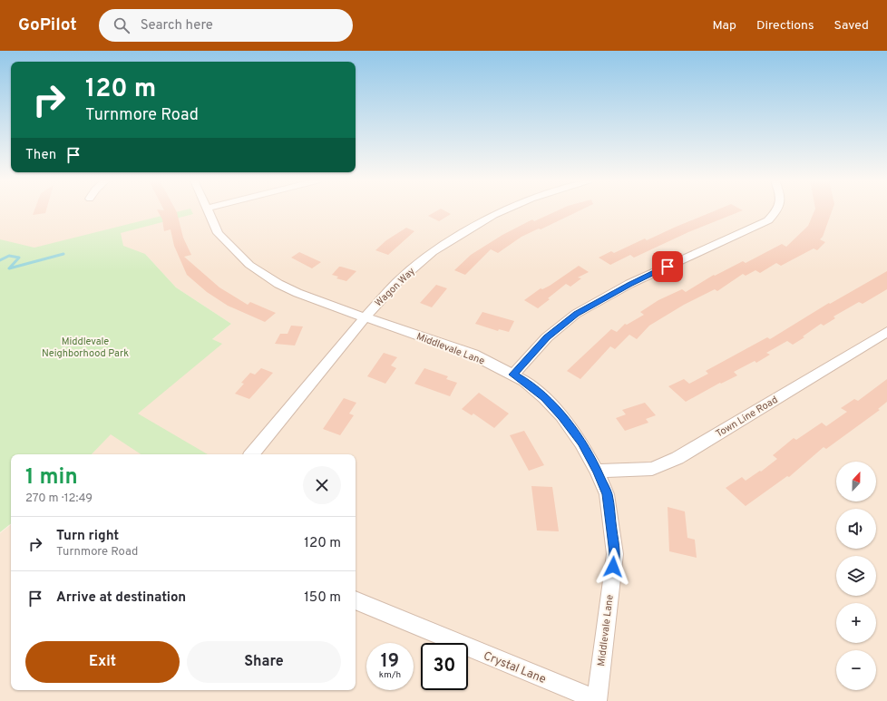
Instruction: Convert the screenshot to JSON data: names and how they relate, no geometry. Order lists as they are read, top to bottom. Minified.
{"streets":{"street":["Wagon Way","Middlevale Lane","Town Line Road","Crystal Lane"]},"crossings":[["Wagon Way","Middlevale Lane"],["Middlevale Lane","Town Line Road"],["Middlevale Lane","Crystal Lane"]],"parks":["Middlevale Neighborhood Park"],"north":"top","page":{"header":"GoPilot","search":"Search here","nav":["Map","Directions","Saved"],"turn":["120 m","Turnmore Road"],"then":"Then","heading":["1 min","270 m · 12:49"],"map_buttons":["+","−"],"list":[{"name":"Turn right","note":"Turnmore Road","value":"120 m"},{"name":"Arrive at destination","value":"150 m"}],"buttons":["Exit","Share"],"speed":"19 km/h","limit":"30"}}
